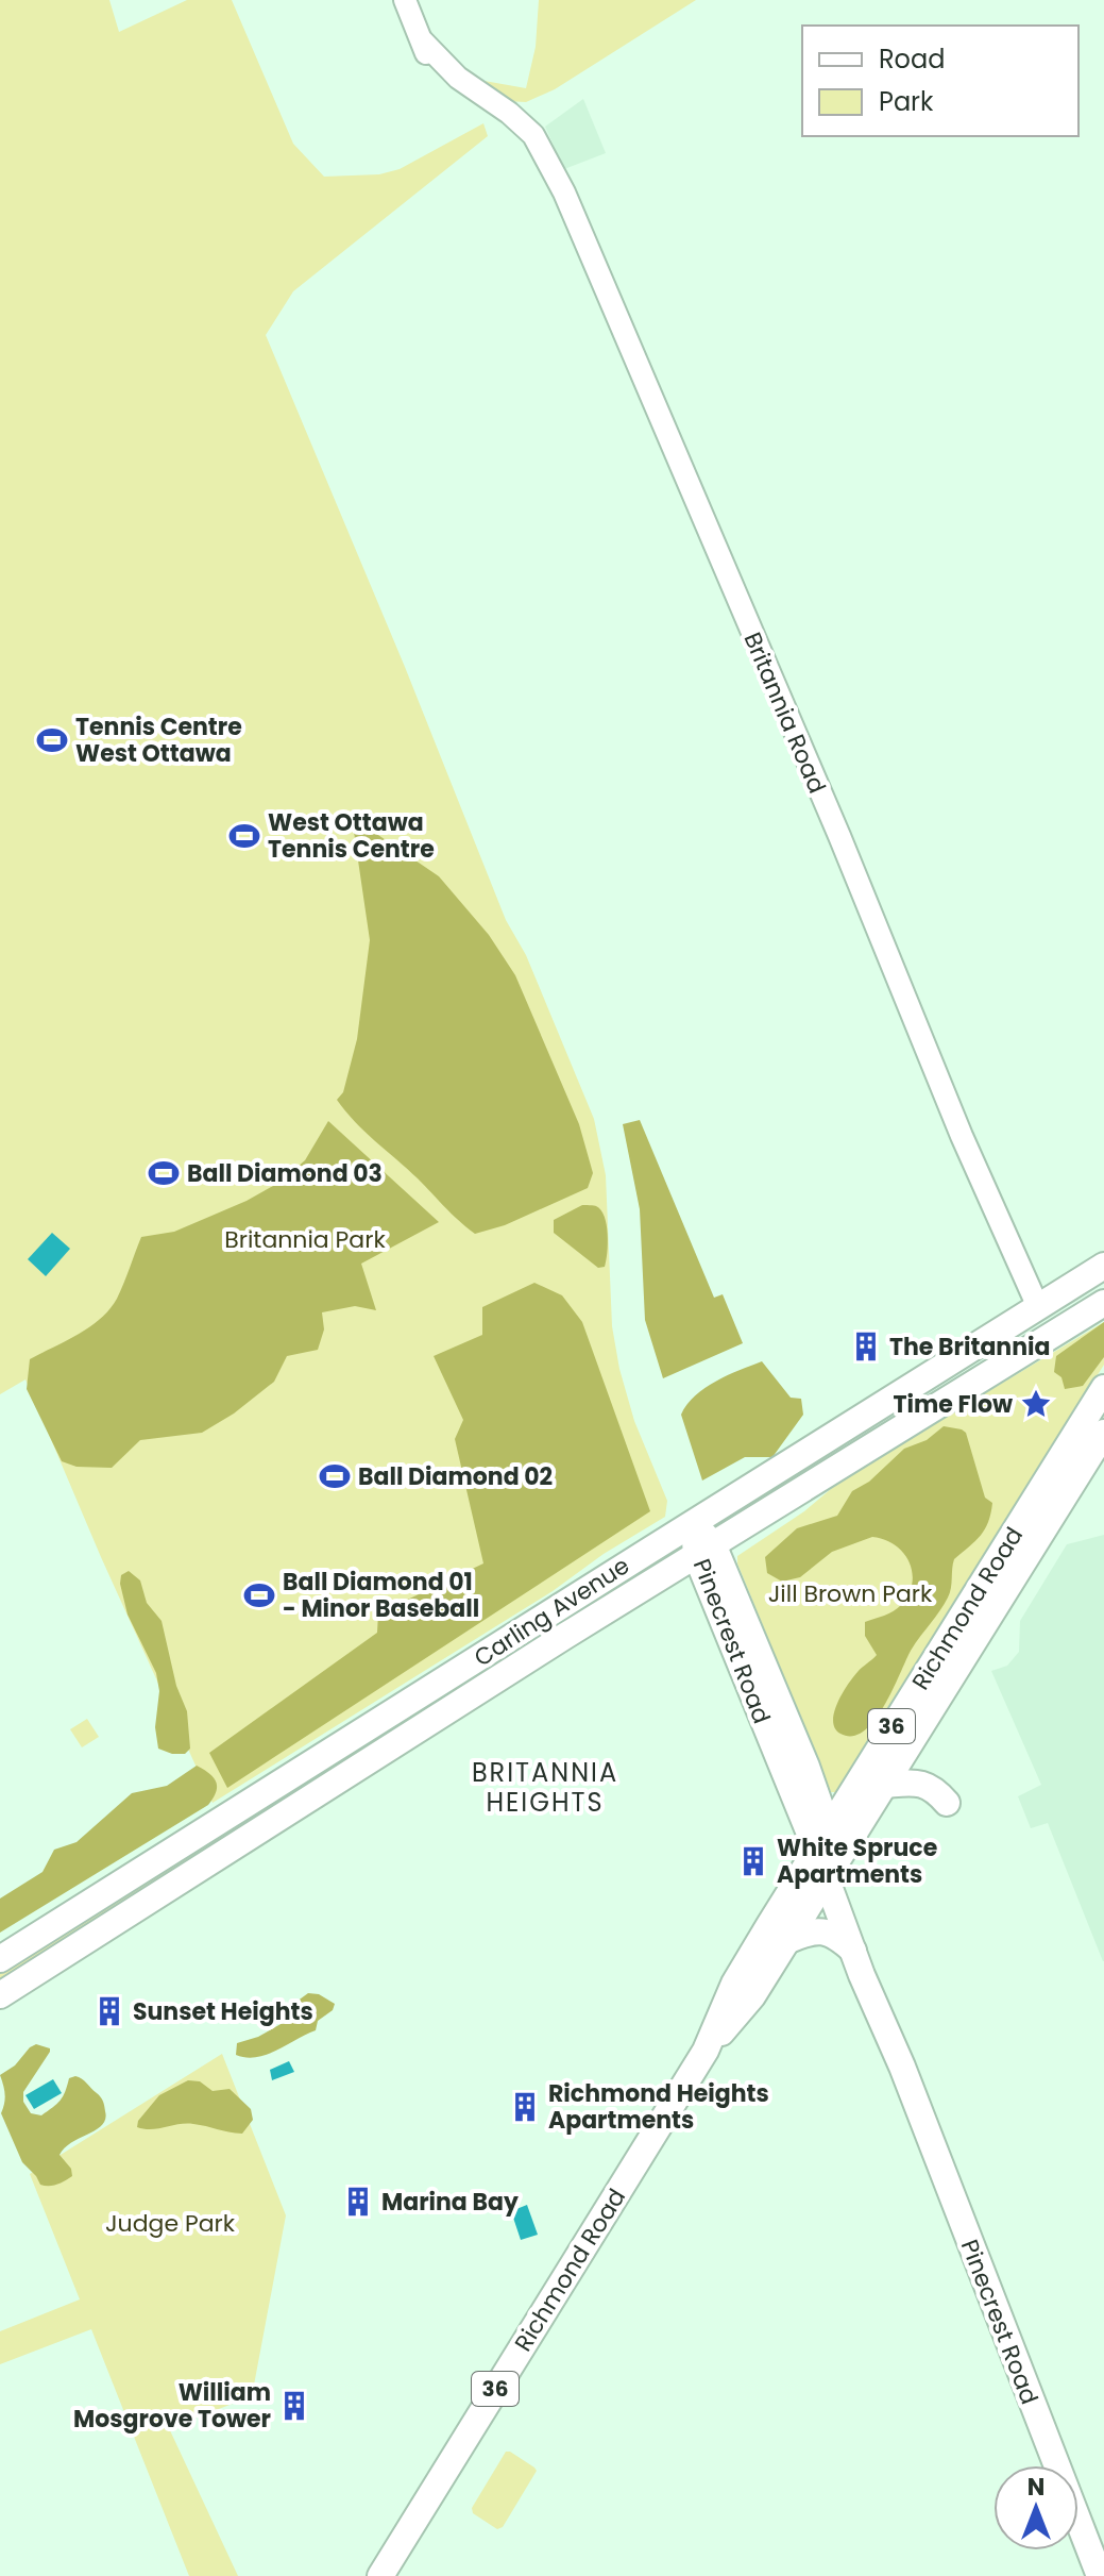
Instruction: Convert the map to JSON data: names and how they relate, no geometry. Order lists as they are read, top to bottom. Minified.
{"streets":{"main road":["Richmond Road","Carling Avenue","Pinecrest Road","36"],"street":["Britannia Road"]},"crossings":[["Britannia Road","Carling Avenue"],["Richmond Road","Pinecrest Road"],["Carling Avenue","Pinecrest Road"]],"districts":["BRITANNIA HEIGHTS"],"parks":["Britannia Park","Jill Brown Park","Judge Park"],"places":{"sports":["Tennis Centre West Ottawa","West Ottawa Tennis Centre","Ball Diamond 03","Ball Diamond 02","Ball Diamond 01 - Minor Baseball"],"building":["The Britannia","White Spruce Apartments","Sunset Heights","Richmond Heights Apartments","Marina Bay","William Mosgrove Tower"],"place":["Time Flow"]},"legend":["Road","Park"],"north":"top"}
